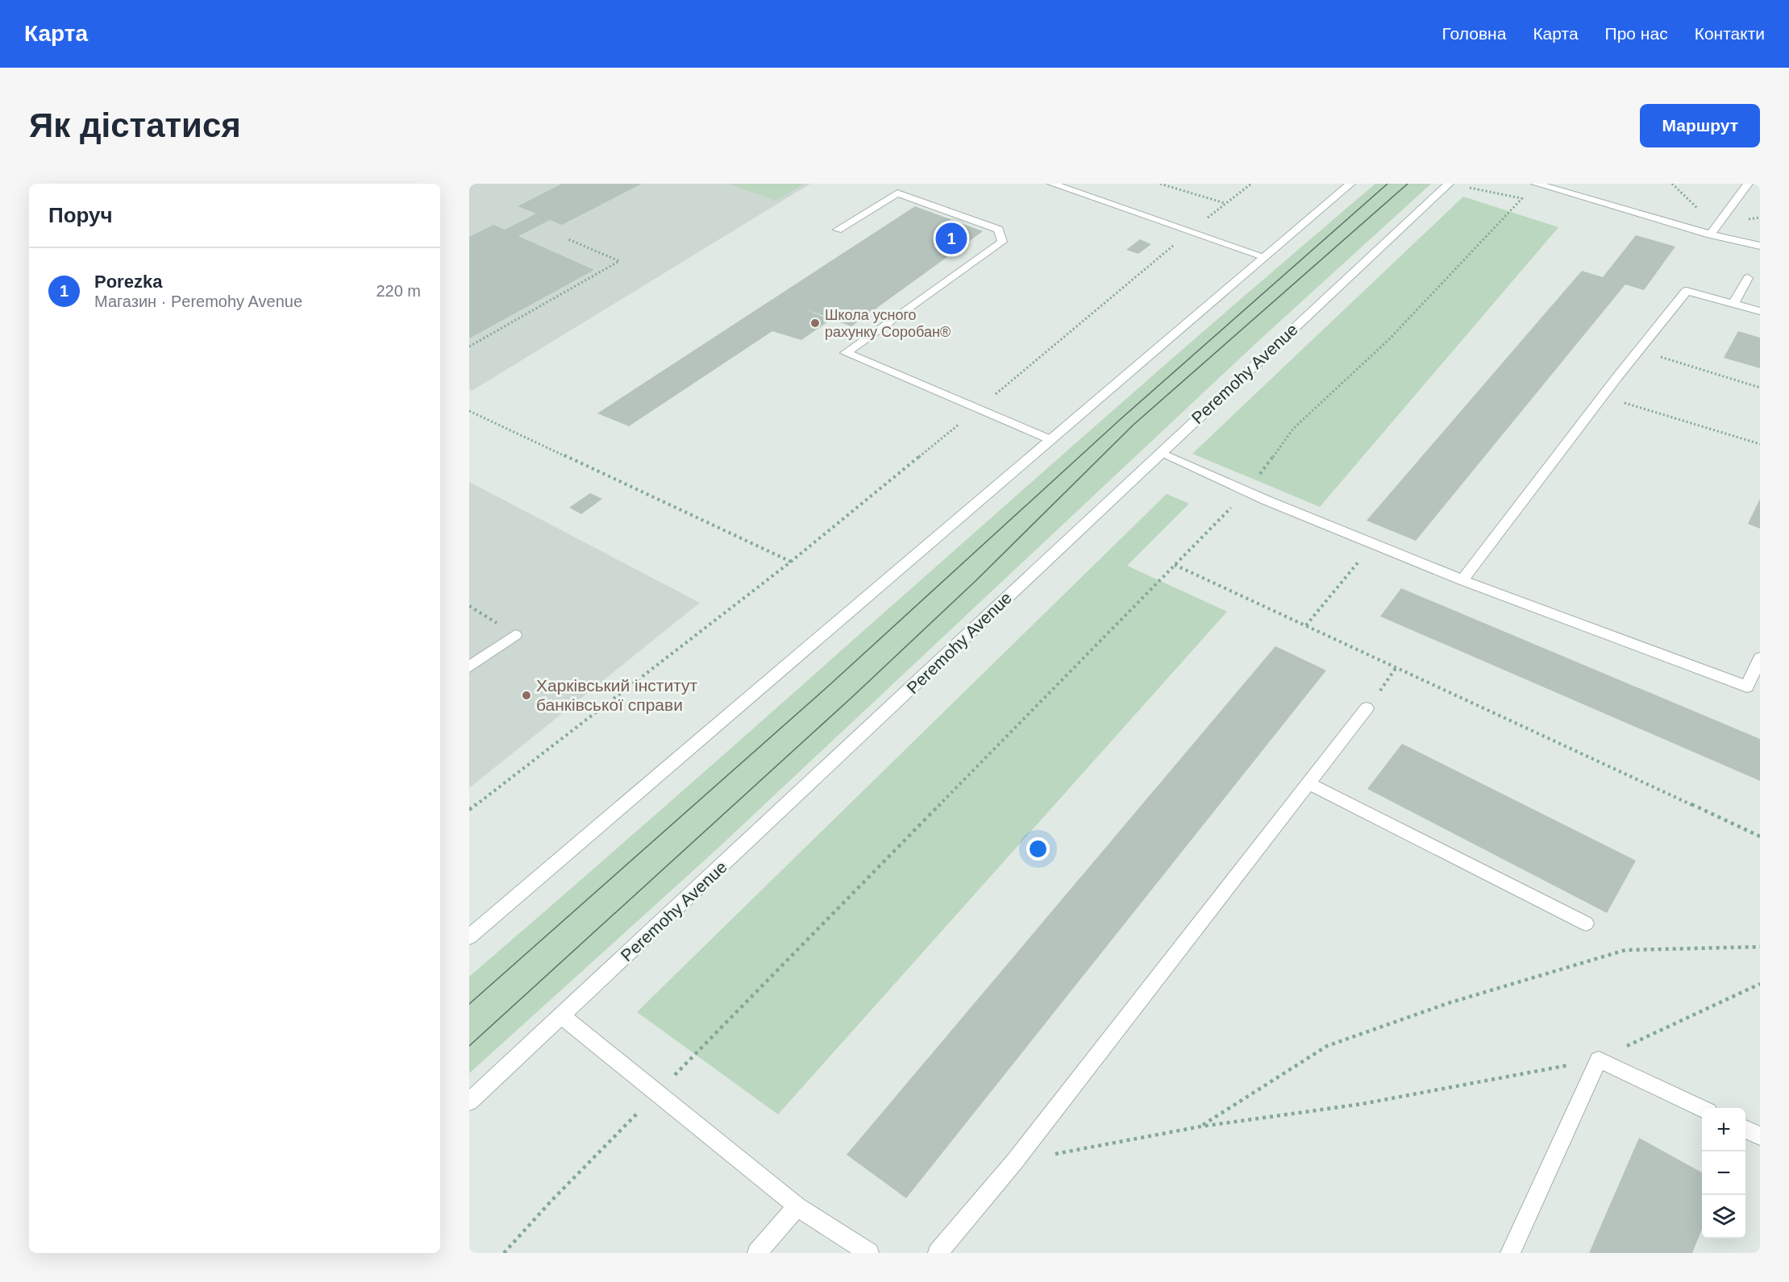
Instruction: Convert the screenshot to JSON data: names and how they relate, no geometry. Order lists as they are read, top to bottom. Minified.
{"streets":{"main road":["Peremohy Avenue"]},"places":["Школа усного рахунку Соробан®","Харківський інститут банківської справи"],"page":{"header":"Карта","nav":["Головна","Карта","Про нас","Контакти"],"buttons":"Маршрут","title":"Як дістатися","heading":"Поруч","pins":"1","list":[{"mark":"1","name":"Porezka","note":"Магазин · Peremohy Avenue","value":"220 m"}],"map_buttons":["+","−"]}}
